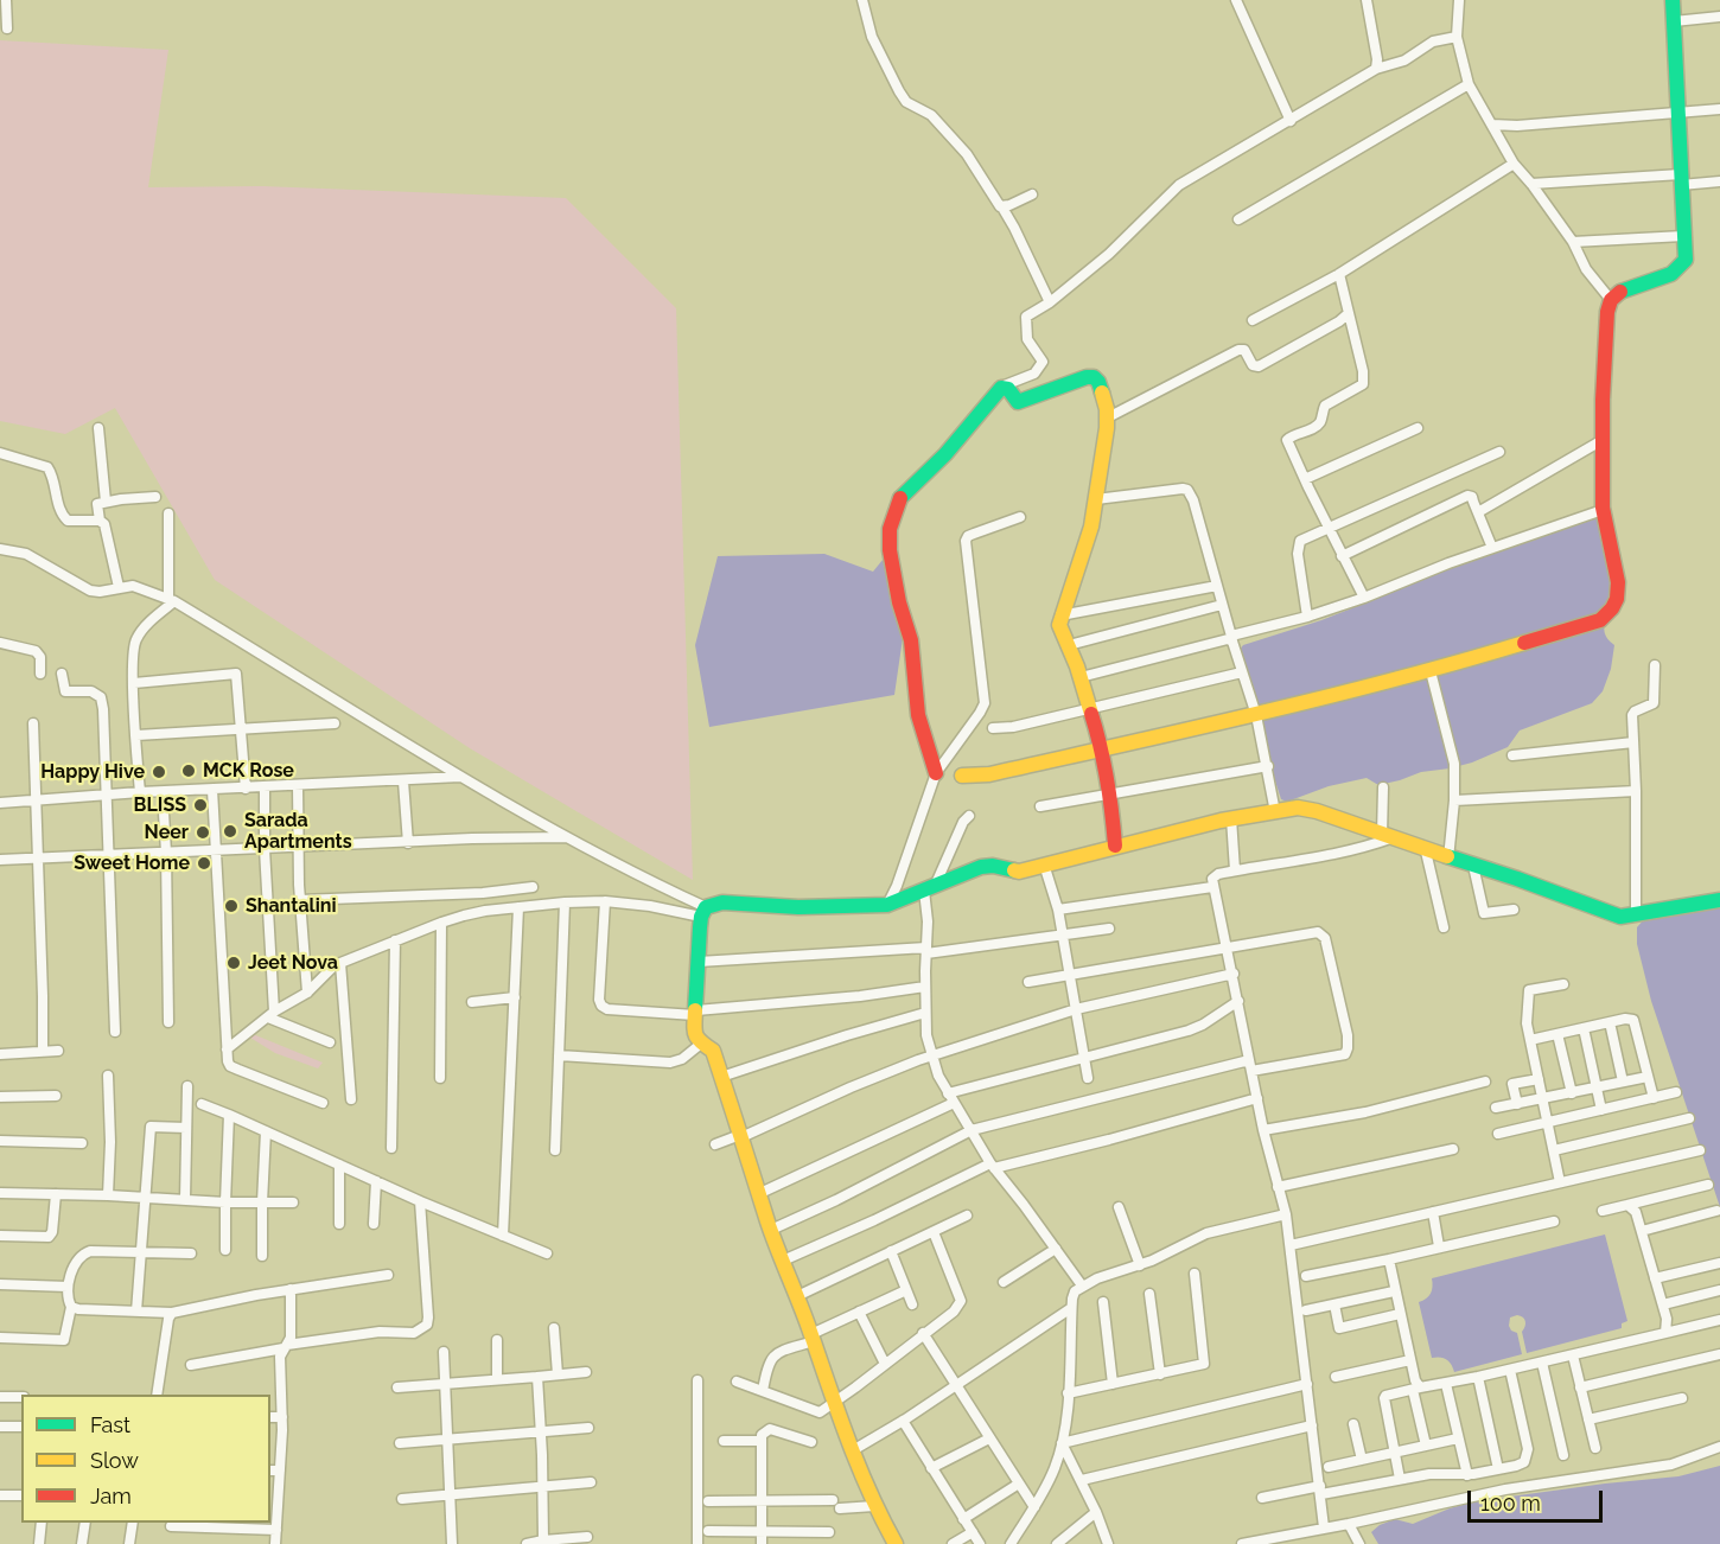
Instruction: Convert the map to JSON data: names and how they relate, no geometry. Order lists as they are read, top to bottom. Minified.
{"places":["MCK Rose","Happy Hive","BLISS","Sarada Apartments","Neer","Sweet Home","Shantalini","Jeet Nova"],"legend":["Fast","Slow","Jam"],"scale_bar":"100 m"}
